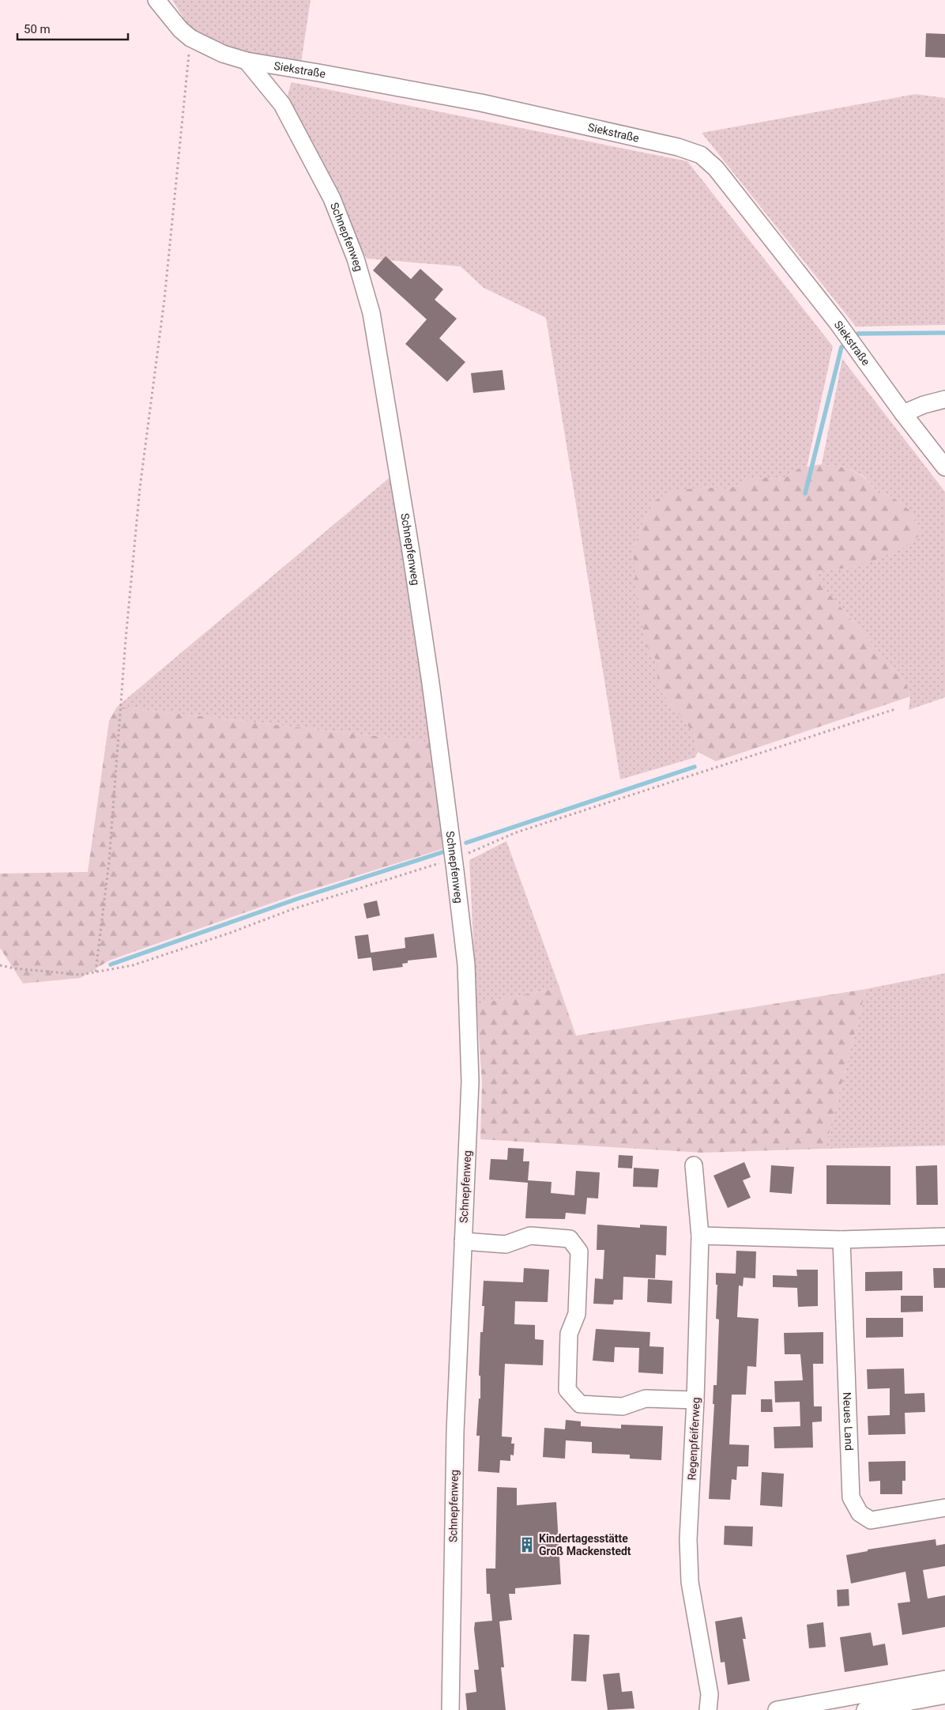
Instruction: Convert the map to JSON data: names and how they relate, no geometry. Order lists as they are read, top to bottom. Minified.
{"streets":{"street":["Siekstraße","Schnepfenweg","Neues Land","Regenpfeiferweg"]},"crossings":[["Siekstraße","Schnepfenweg"]],"places":{"building":["Kindertagesstätte Groß Mackenstedt"]},"scale_bar":"50 m"}
